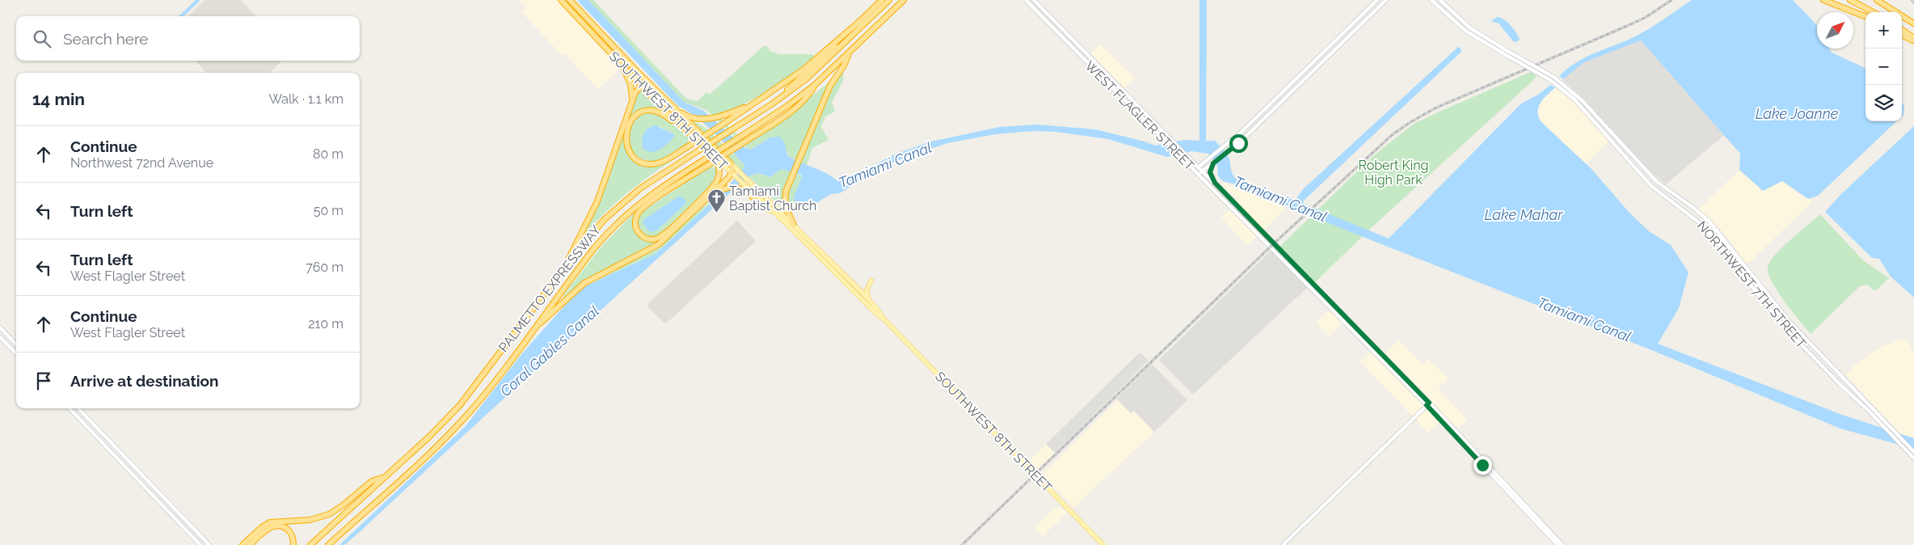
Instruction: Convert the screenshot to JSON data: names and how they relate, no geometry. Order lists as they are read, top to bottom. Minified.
{"streets":{"highway":["SOUTHWEST 8TH STREET","PALMETTO EXPRESSWAY"],"main road":["WEST FLAGLER STREET","NORTHWEST 7TH STREET"]},"water":["Lake Joanne","Tamiami Canal","Lake Mahar","Coral Gables Canal"],"parks":["Robert King High Park"],"places":{"church":["Tamiami Baptist Church"]},"north":"top right","page":{"map_buttons":["+","−"],"search":"Search here","heading":["14 min","Walk · 1.1 km"],"list":[["Continue","Northwest 72nd Avenue","80 m"],["Turn left","50 m"],["Turn left","West Flagler Street","760 m"],["Continue","West Flagler Street","210 m"],"Arrive at destination"]}}
